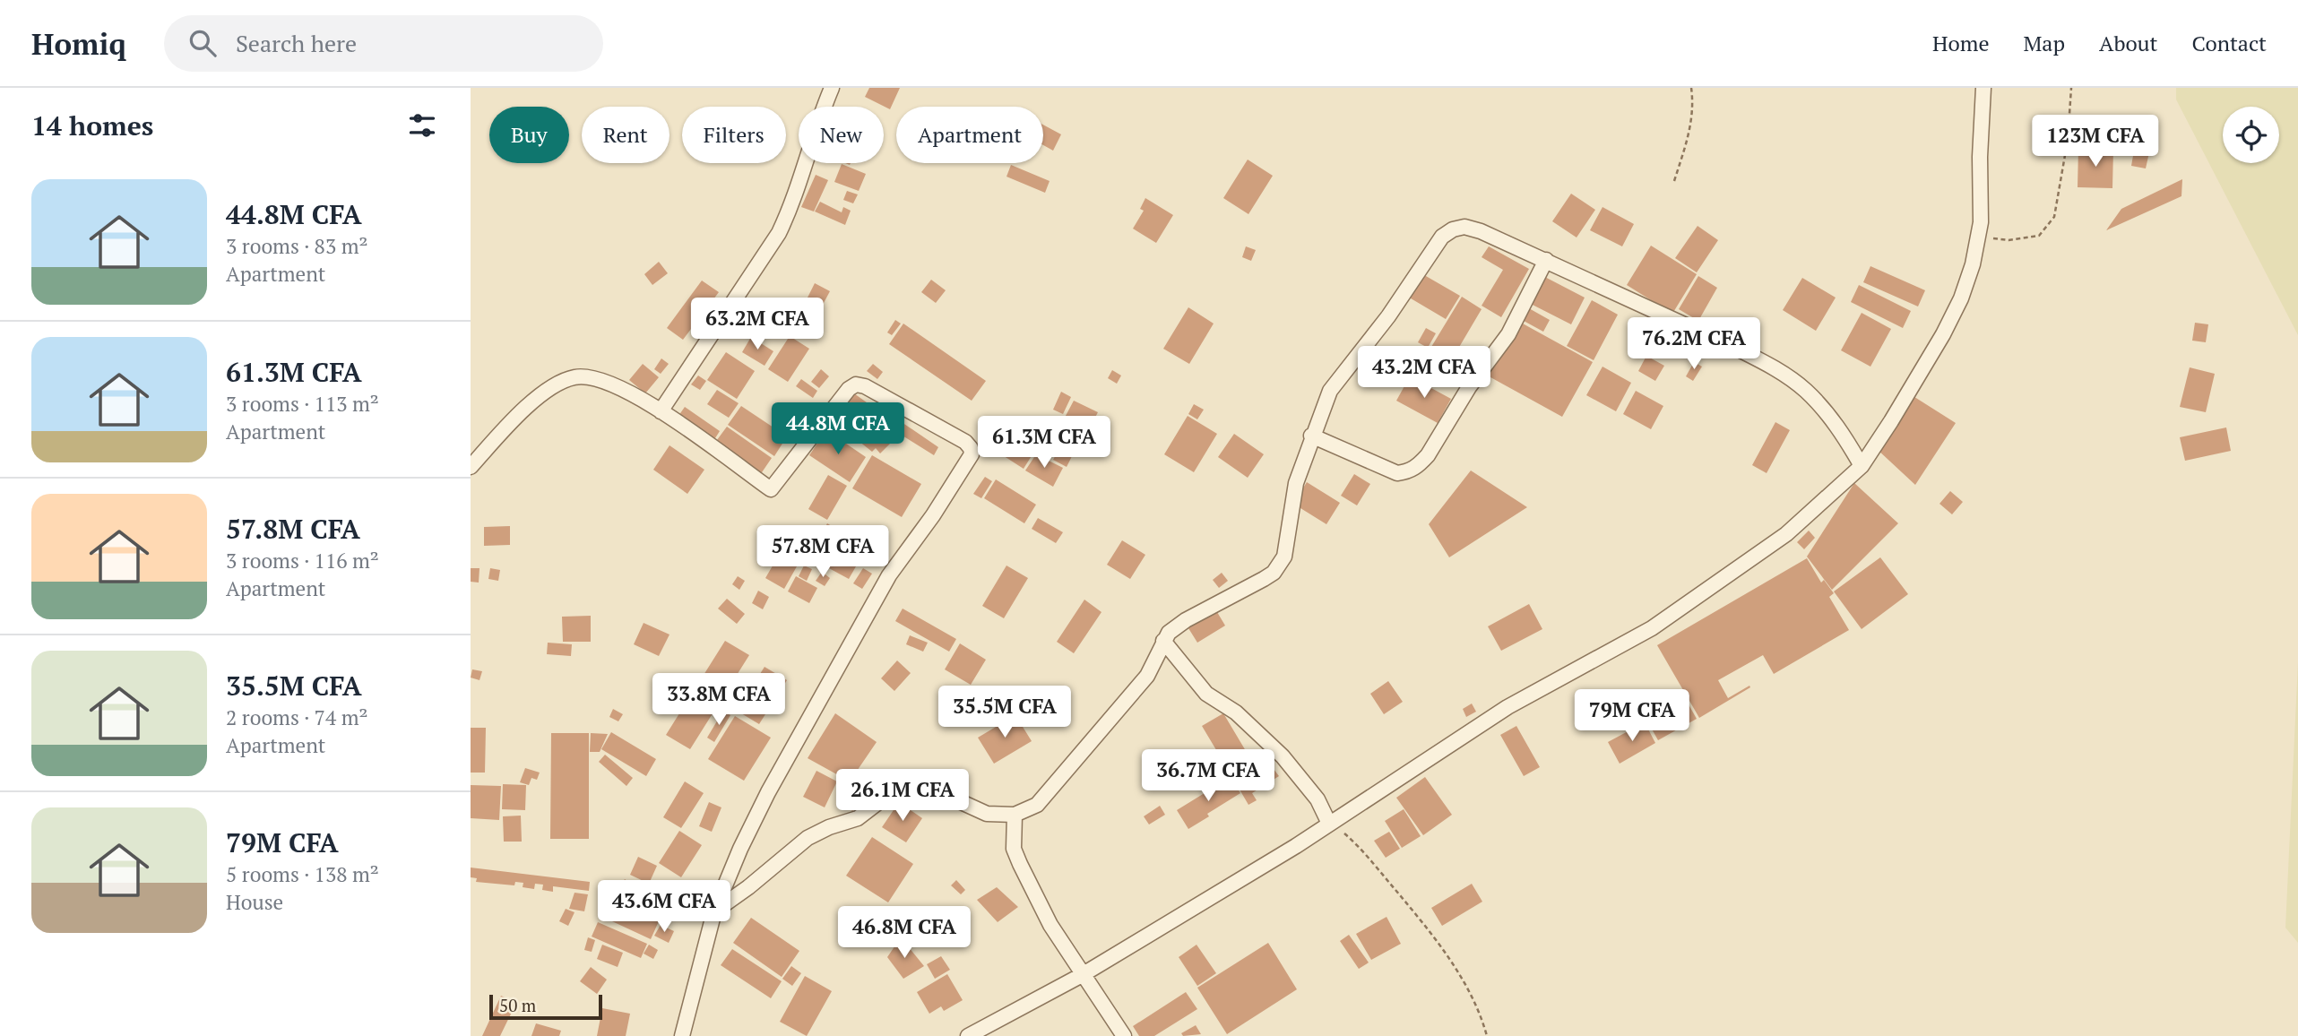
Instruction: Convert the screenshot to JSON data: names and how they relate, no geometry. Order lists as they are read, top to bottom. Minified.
{"scale_bar":"50 m","page":{"header":"Homiq","search":"Search here","nav":["Home","Map","About","Contact"],"heading":"14 homes","chip":["Buy","Rent","Filters","New","Apartment"],"price":["123M CFA","63.2M CFA","76.2M CFA","43.2M CFA","44.8M CFA","61.3M CFA","57.8M CFA","33.8M CFA","35.5M CFA","79M CFA","36.7M CFA","26.1M CFA","43.6M CFA","46.8M CFA"],"list":[{"name":"44.8M CFA","note":"3 rooms · 83 m² · Apartment"},{"name":"61.3M CFA","note":"3 rooms · 113 m² · Apartment"},{"name":"57.8M CFA","note":"3 rooms · 116 m² · Apartment"},{"name":"35.5M CFA","note":"2 rooms · 74 m² · Apartment"},{"name":"79M CFA","note":"5 rooms · 138 m² · House"}],"scale":"50 m"}}
